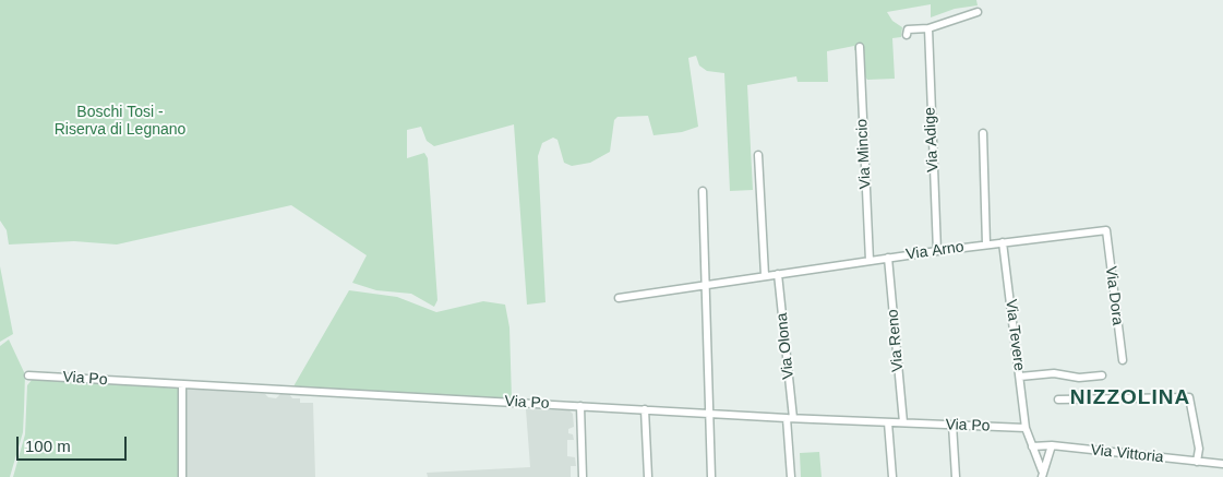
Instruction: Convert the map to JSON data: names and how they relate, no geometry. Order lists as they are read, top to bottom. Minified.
{"streets":{"street":["Via Adige","Via Mincio","Via Arno","Via Dora","Via Tevere","Via Reno","Via Olona","Via Po","Via Vittoria"]},"crossings":[["Via Adige","Via Arno"],["Via Mincio","Via Arno"],["Via Arno","Via Dora"],["Via Arno","Via Tevere"],["Via Arno","Via Reno"],["Via Arno","Via Olona"],["Via Tevere","Via Po"],["Via Tevere","Via Vittoria"],["Via Reno","Via Po"],["Via Olona","Via Po"]],"districts":["NIZZOLINA"],"parks":["Boschi Tosi - Riserva di Legnano"],"scale_bar":"100 m"}
